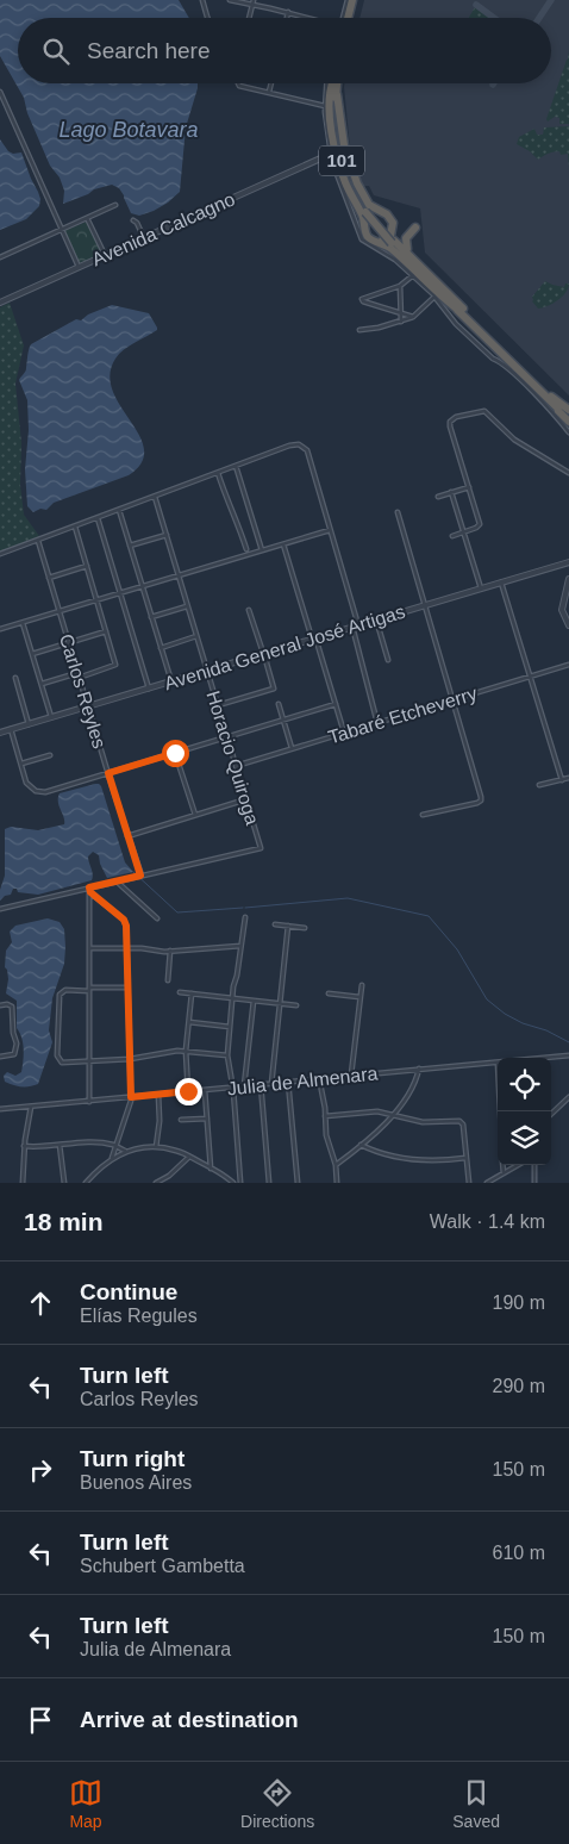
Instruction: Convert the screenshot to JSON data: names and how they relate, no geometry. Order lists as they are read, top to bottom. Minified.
{"streets":{"highway":["101"],"street":["Avenida Calcagno","Avenida General José Artigas","Carlos Reyles","Tabaré Etcheverry","Horacio Quiroga","Julia de Almenara"]},"crossings":[["Avenida General José Artigas","Carlos Reyles"],["Avenida General José Artigas","Horacio Quiroga"],["Carlos Reyles","Horacio Quiroga"],["Tabaré Etcheverry","Horacio Quiroga"]],"water":["Lago Botavara"],"page":{"search":"Search here","heading":["18 min","Walk · 1.4 km"],"list":[["Continue","Elías Regules","190 m"],["Turn left","Carlos Reyles","290 m"],["Turn right","Buenos Aires","150 m"],["Turn left","Schubert Gambetta","610 m"],["Turn left","Julia de Almenara","150 m"],"Arrive at destination"],"nav":["Map","Directions","Saved"]}}
